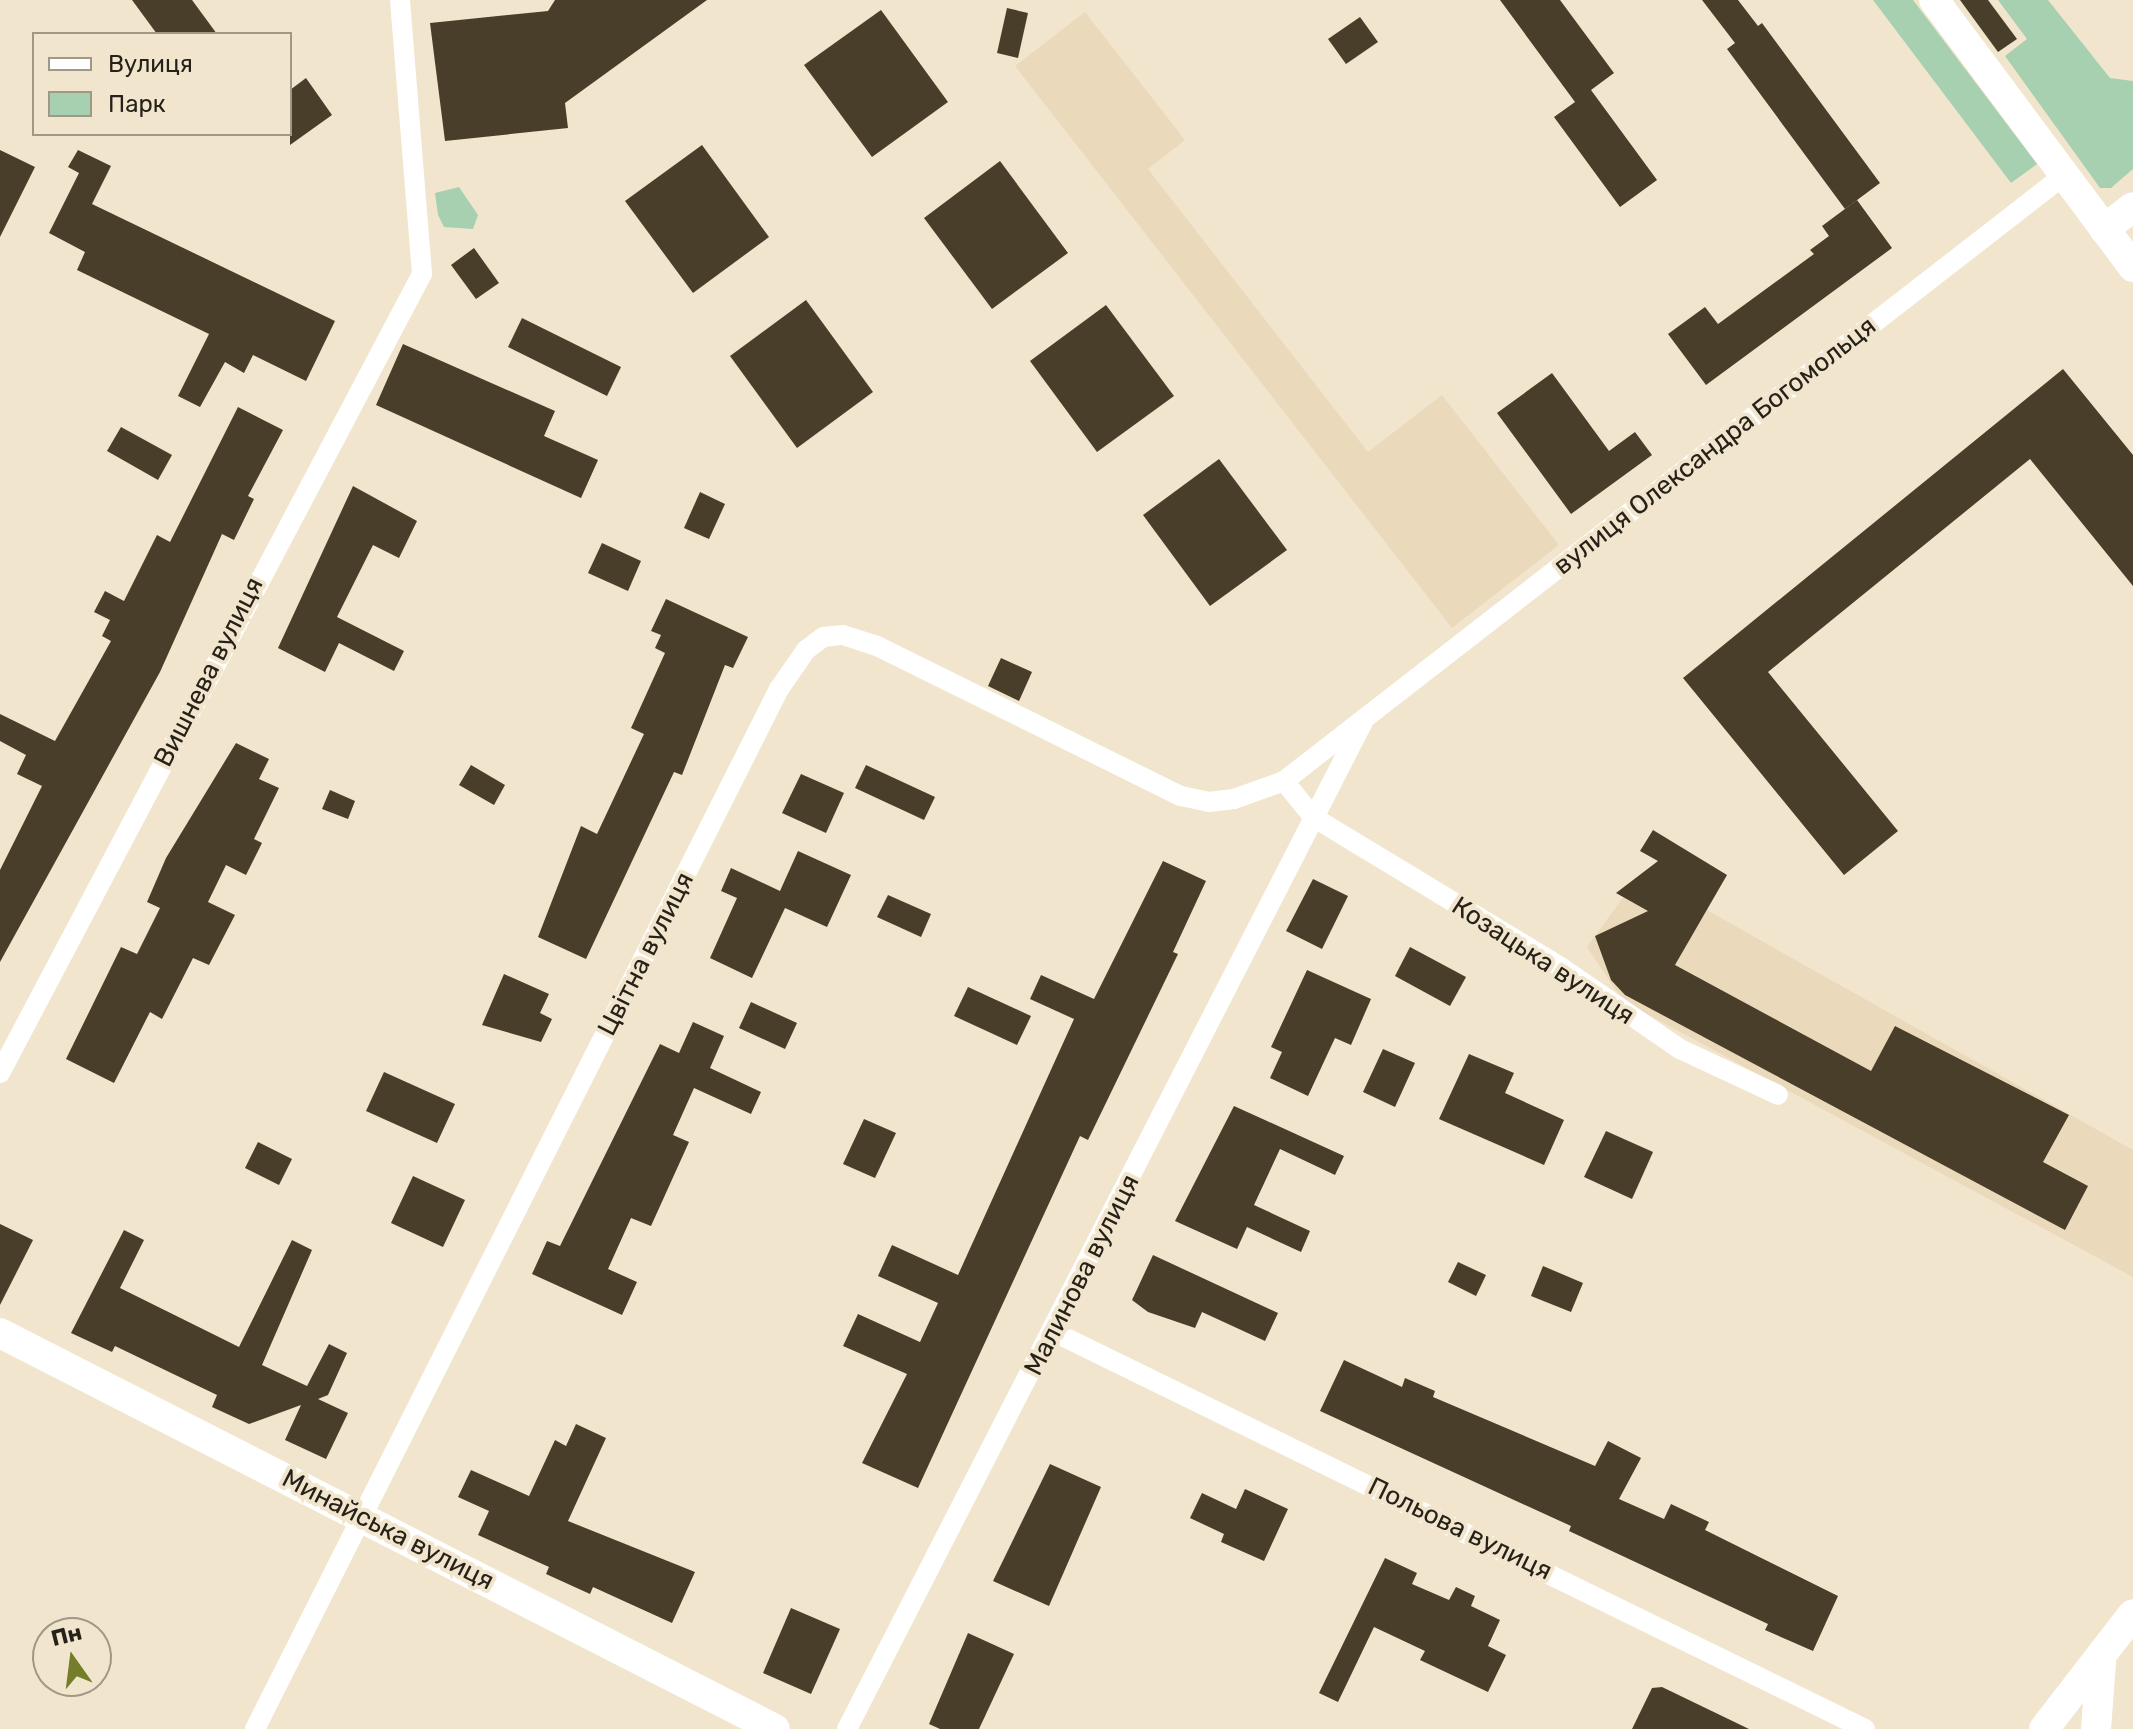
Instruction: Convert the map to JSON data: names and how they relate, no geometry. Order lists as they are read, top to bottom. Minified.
{"streets":{"street":["вулиця Олександра Богомольця","Вишнева вулиця","Цвітна вулиця","Козацька вулиця","Малинова вулиця","Польова вулиця","Минайська вулиця"]},"crossings":[["вулиця Олександра Богомольця","Цвітна вулиця"],["вулиця Олександра Богомольця","Козацька вулиця"],["вулиця Олександра Богомольця","Малинова вулиця"],["Цвітна вулиця","Козацька вулиця"],["Цвітна вулиця","Минайська вулиця"],["Козацька вулиця","Малинова вулиця"],["Малинова вулиця","Польова вулиця"]],"legend":["Вулиця","Парк"],"north":"top"}
